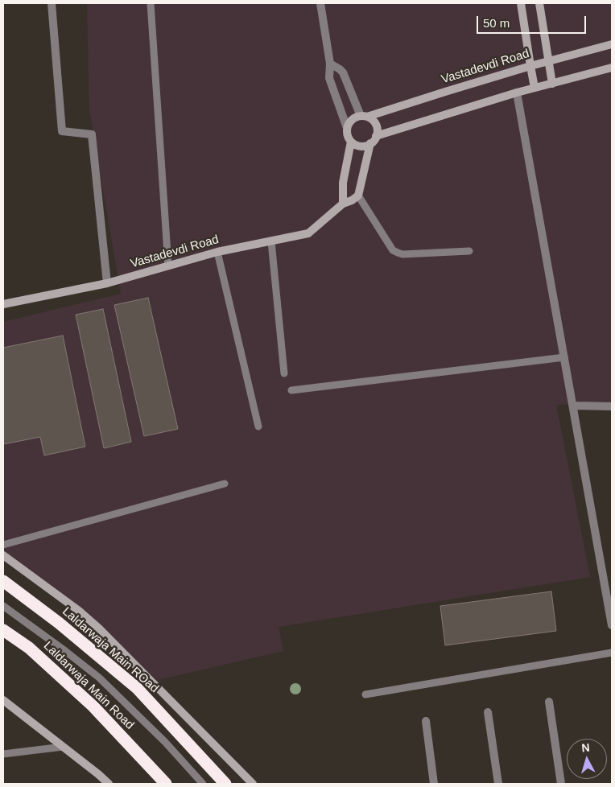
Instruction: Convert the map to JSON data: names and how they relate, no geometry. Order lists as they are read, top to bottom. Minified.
{"streets":{"highway":["Laldarwaja Main ROad","Laldarwaja Main Road"],"street":["Vastadevdi Road"]},"scale_bar":"50 m","north":"top"}
